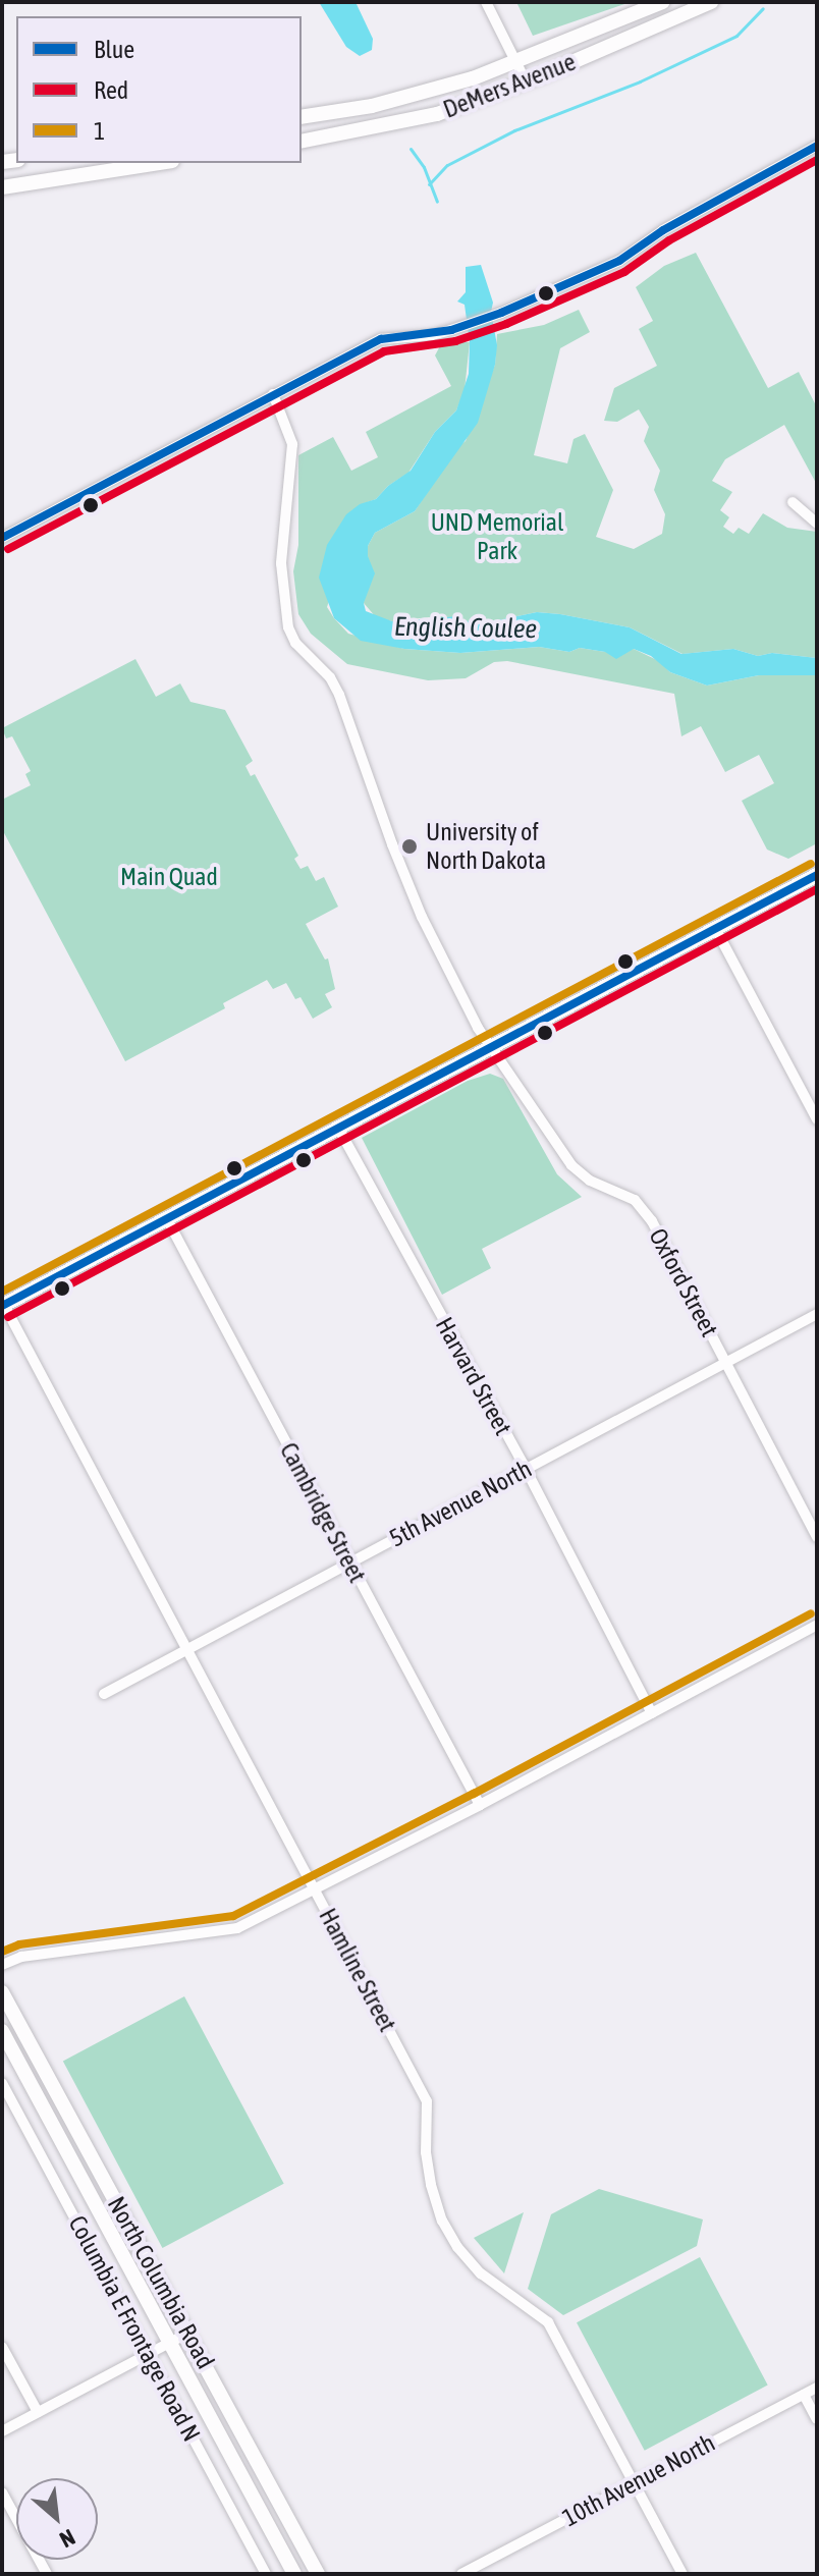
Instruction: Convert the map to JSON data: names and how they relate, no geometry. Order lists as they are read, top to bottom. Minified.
{"streets":{"main road":["DeMers Avenue","North Columbia Road"],"street":["Oxford Street","Harvard Street","5th Avenue North","Cambridge Street","Hamline Street","Columbia E Frontage Road N","10th Avenue North"]},"crossings":[["Oxford Street","5th Avenue North"],["Harvard Street","5th Avenue North"],["5th Avenue North","Cambridge Street"],["5th Avenue North","Hamline Street"],["Hamline Street","10th Avenue North"]],"water":["English Coulee"],"parks":["UND Memorial Park","Main Quad"],"places":["University of North Dakota"],"lines":["transit line Blue","transit line Red","transit line 1"],"legend":["Blue","Red","1"],"north":"bottom right"}
